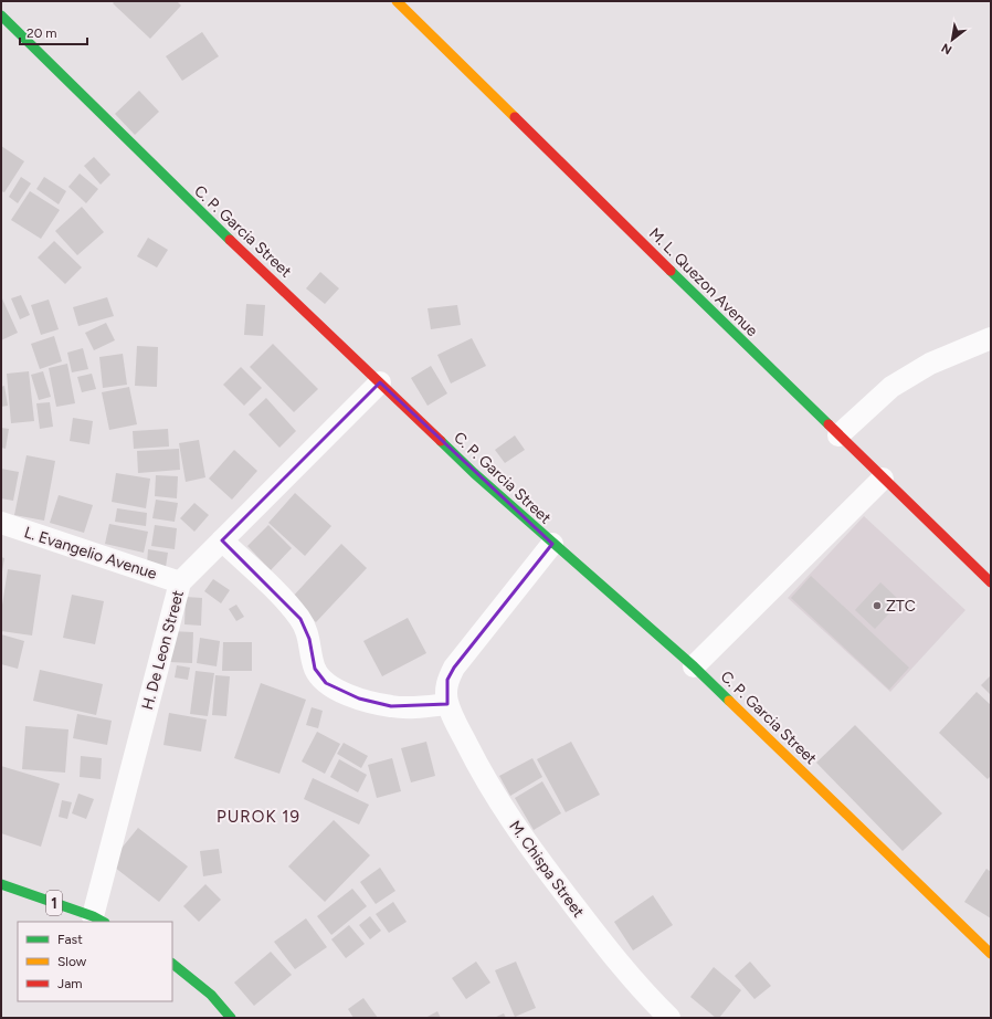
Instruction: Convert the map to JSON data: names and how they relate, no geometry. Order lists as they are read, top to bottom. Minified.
{"streets":{"main road":["C. P. Garcia Street","M. L. Quezon Avenue","1"],"street":["L. Evangelio Avenue","H. De Leon Street","M. Chispa Street"]},"crossings":[["C. P. Garcia Street","H. De Leon Street"],["L. Evangelio Avenue","H. De Leon Street"],["H. De Leon Street","1"]],"districts":["PUROK 19"],"places":["ZTC"],"legend":["Fast","Slow","Jam"],"scale_bar":"20 m","north":"bottom left"}
